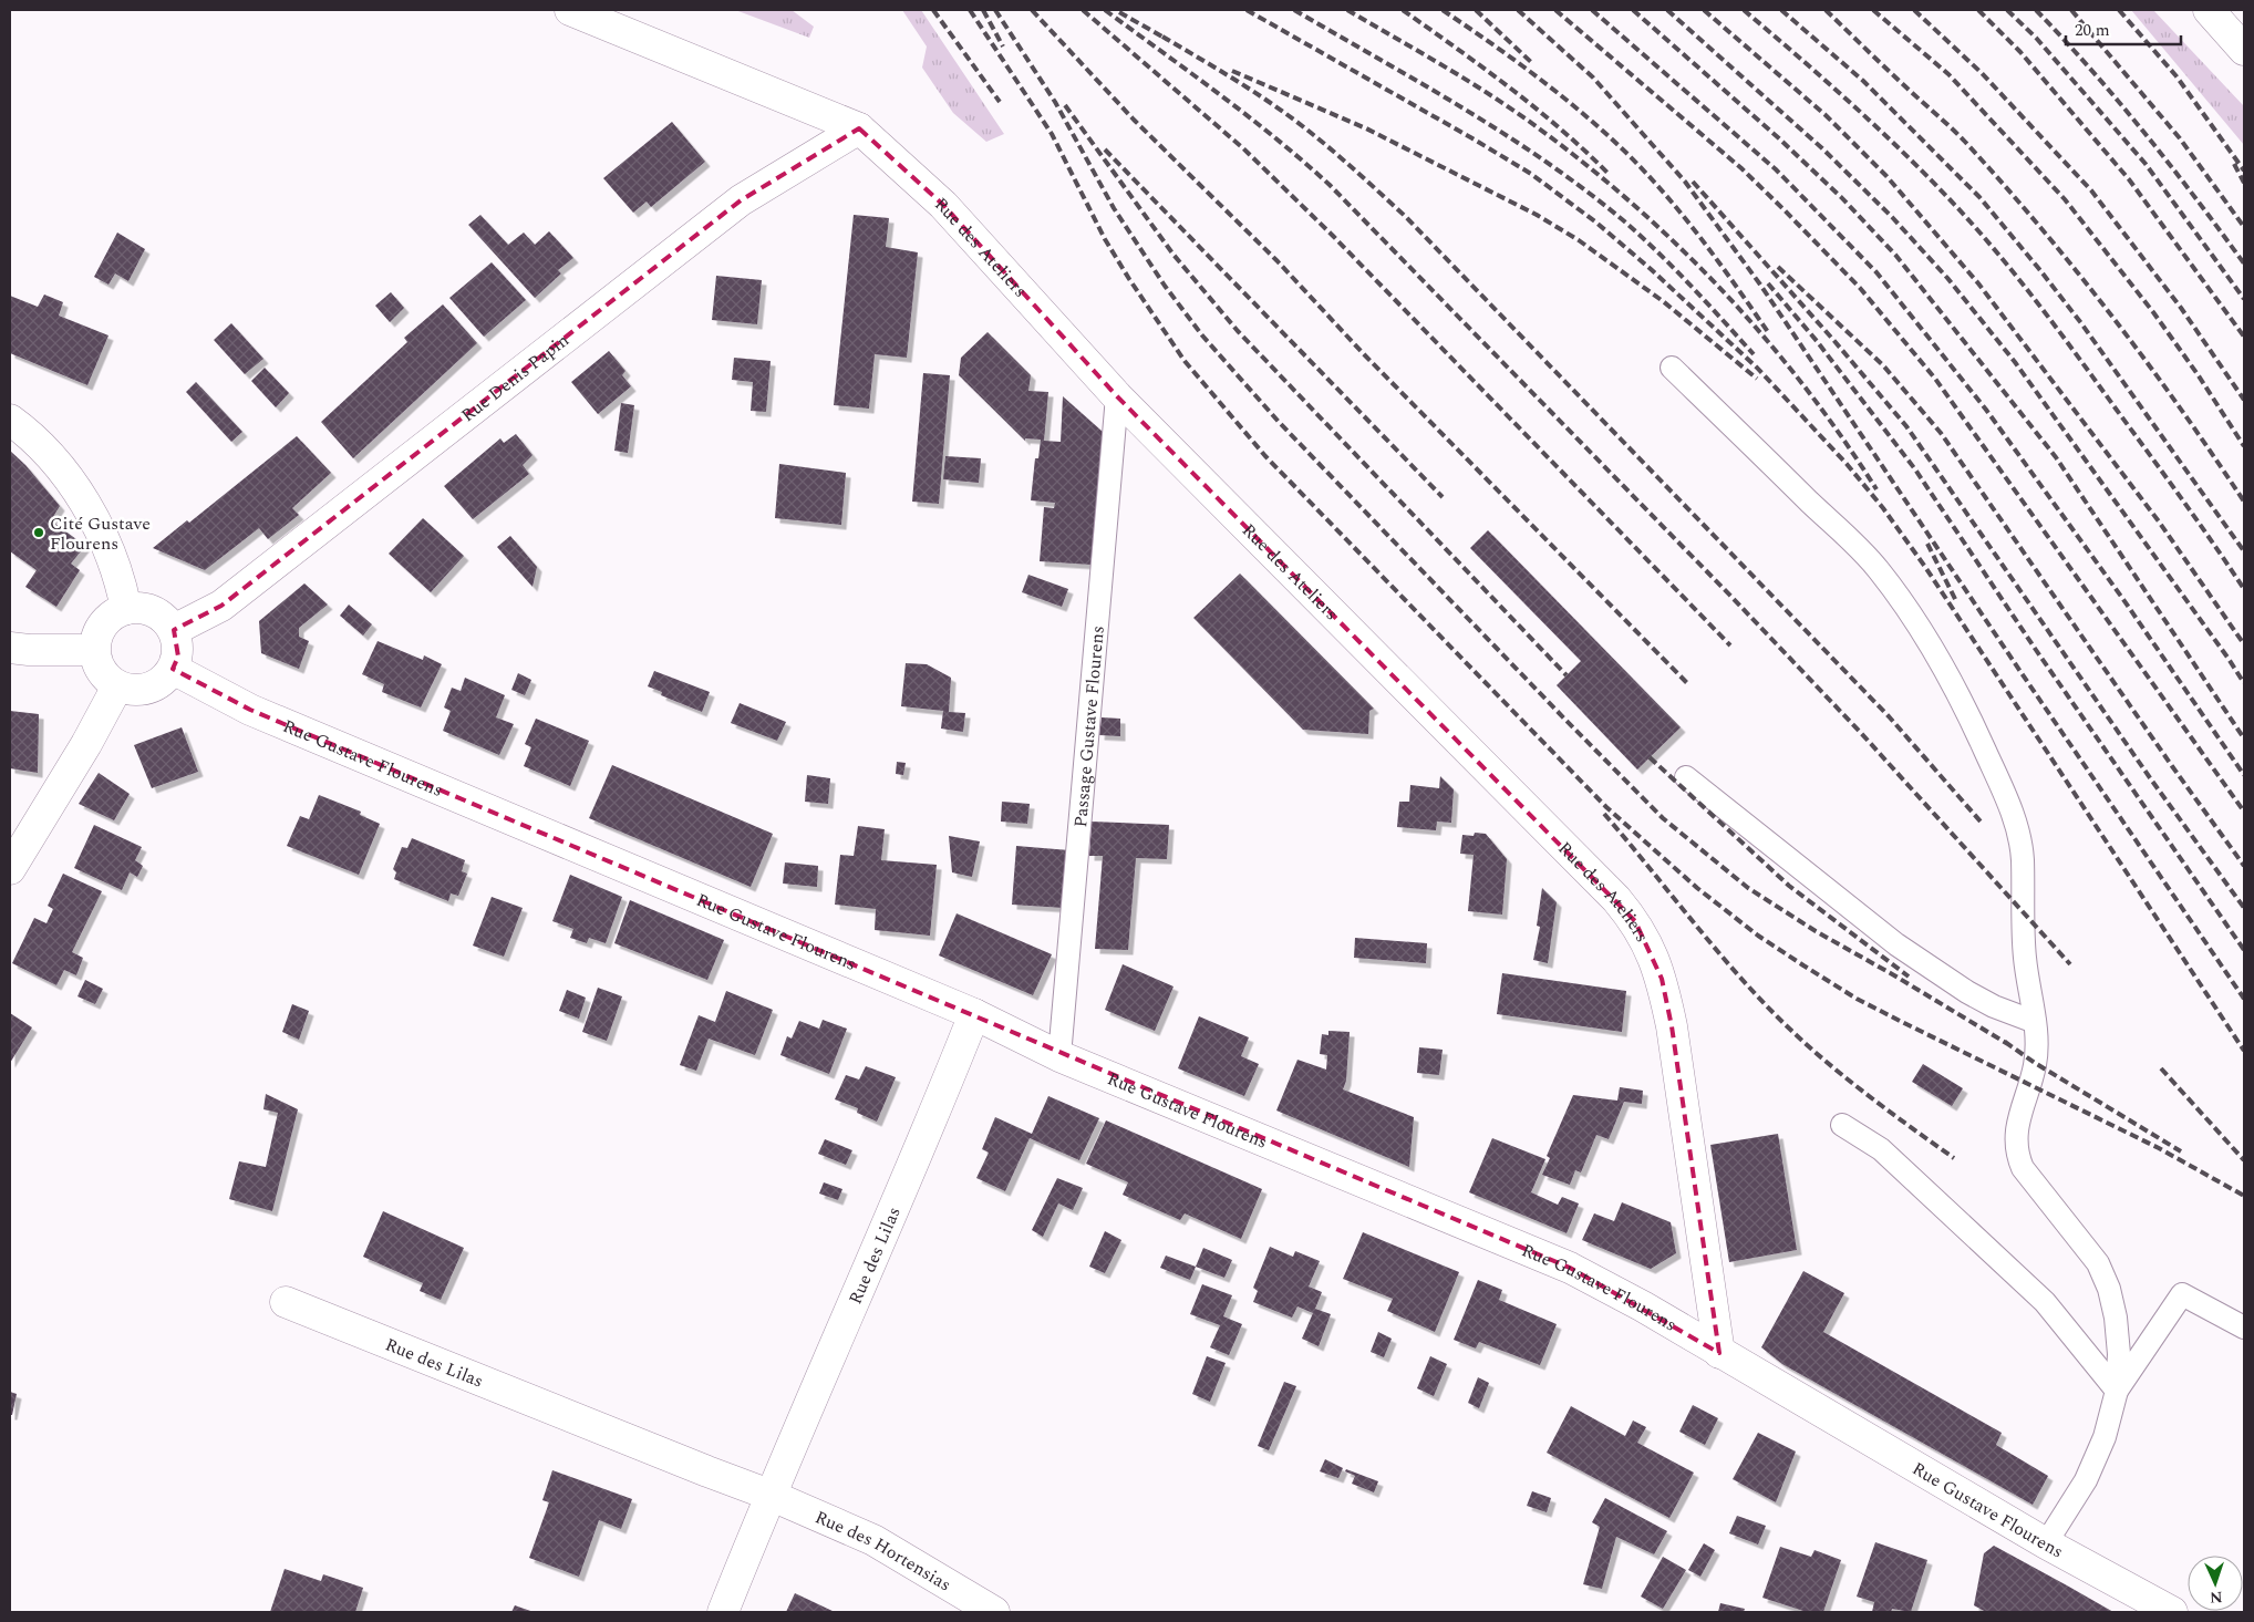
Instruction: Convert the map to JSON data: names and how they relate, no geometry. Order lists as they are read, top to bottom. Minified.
{"streets":{"street":["Rue des Ateliers","Rue Denis Papin","Rue Gustave Flourens","Rue des Lilas","Rue des Hortensias"],"lane":["Passage Gustave Flourens"]},"crossings":[["Rue des Ateliers","Rue Denis Papin"],["Rue des Ateliers","Passage Gustave Flourens"],["Rue des Ateliers","Rue Gustave Flourens"],["Rue Denis Papin","Rue Gustave Flourens"],["Passage Gustave Flourens","Rue Gustave Flourens"],["Rue Gustave Flourens","Rue des Lilas"],["Rue des Lilas","Rue des Hortensias"]],"places":["Cité Gustave Flourens"],"scale_bar":"20 m","north":"bottom"}
